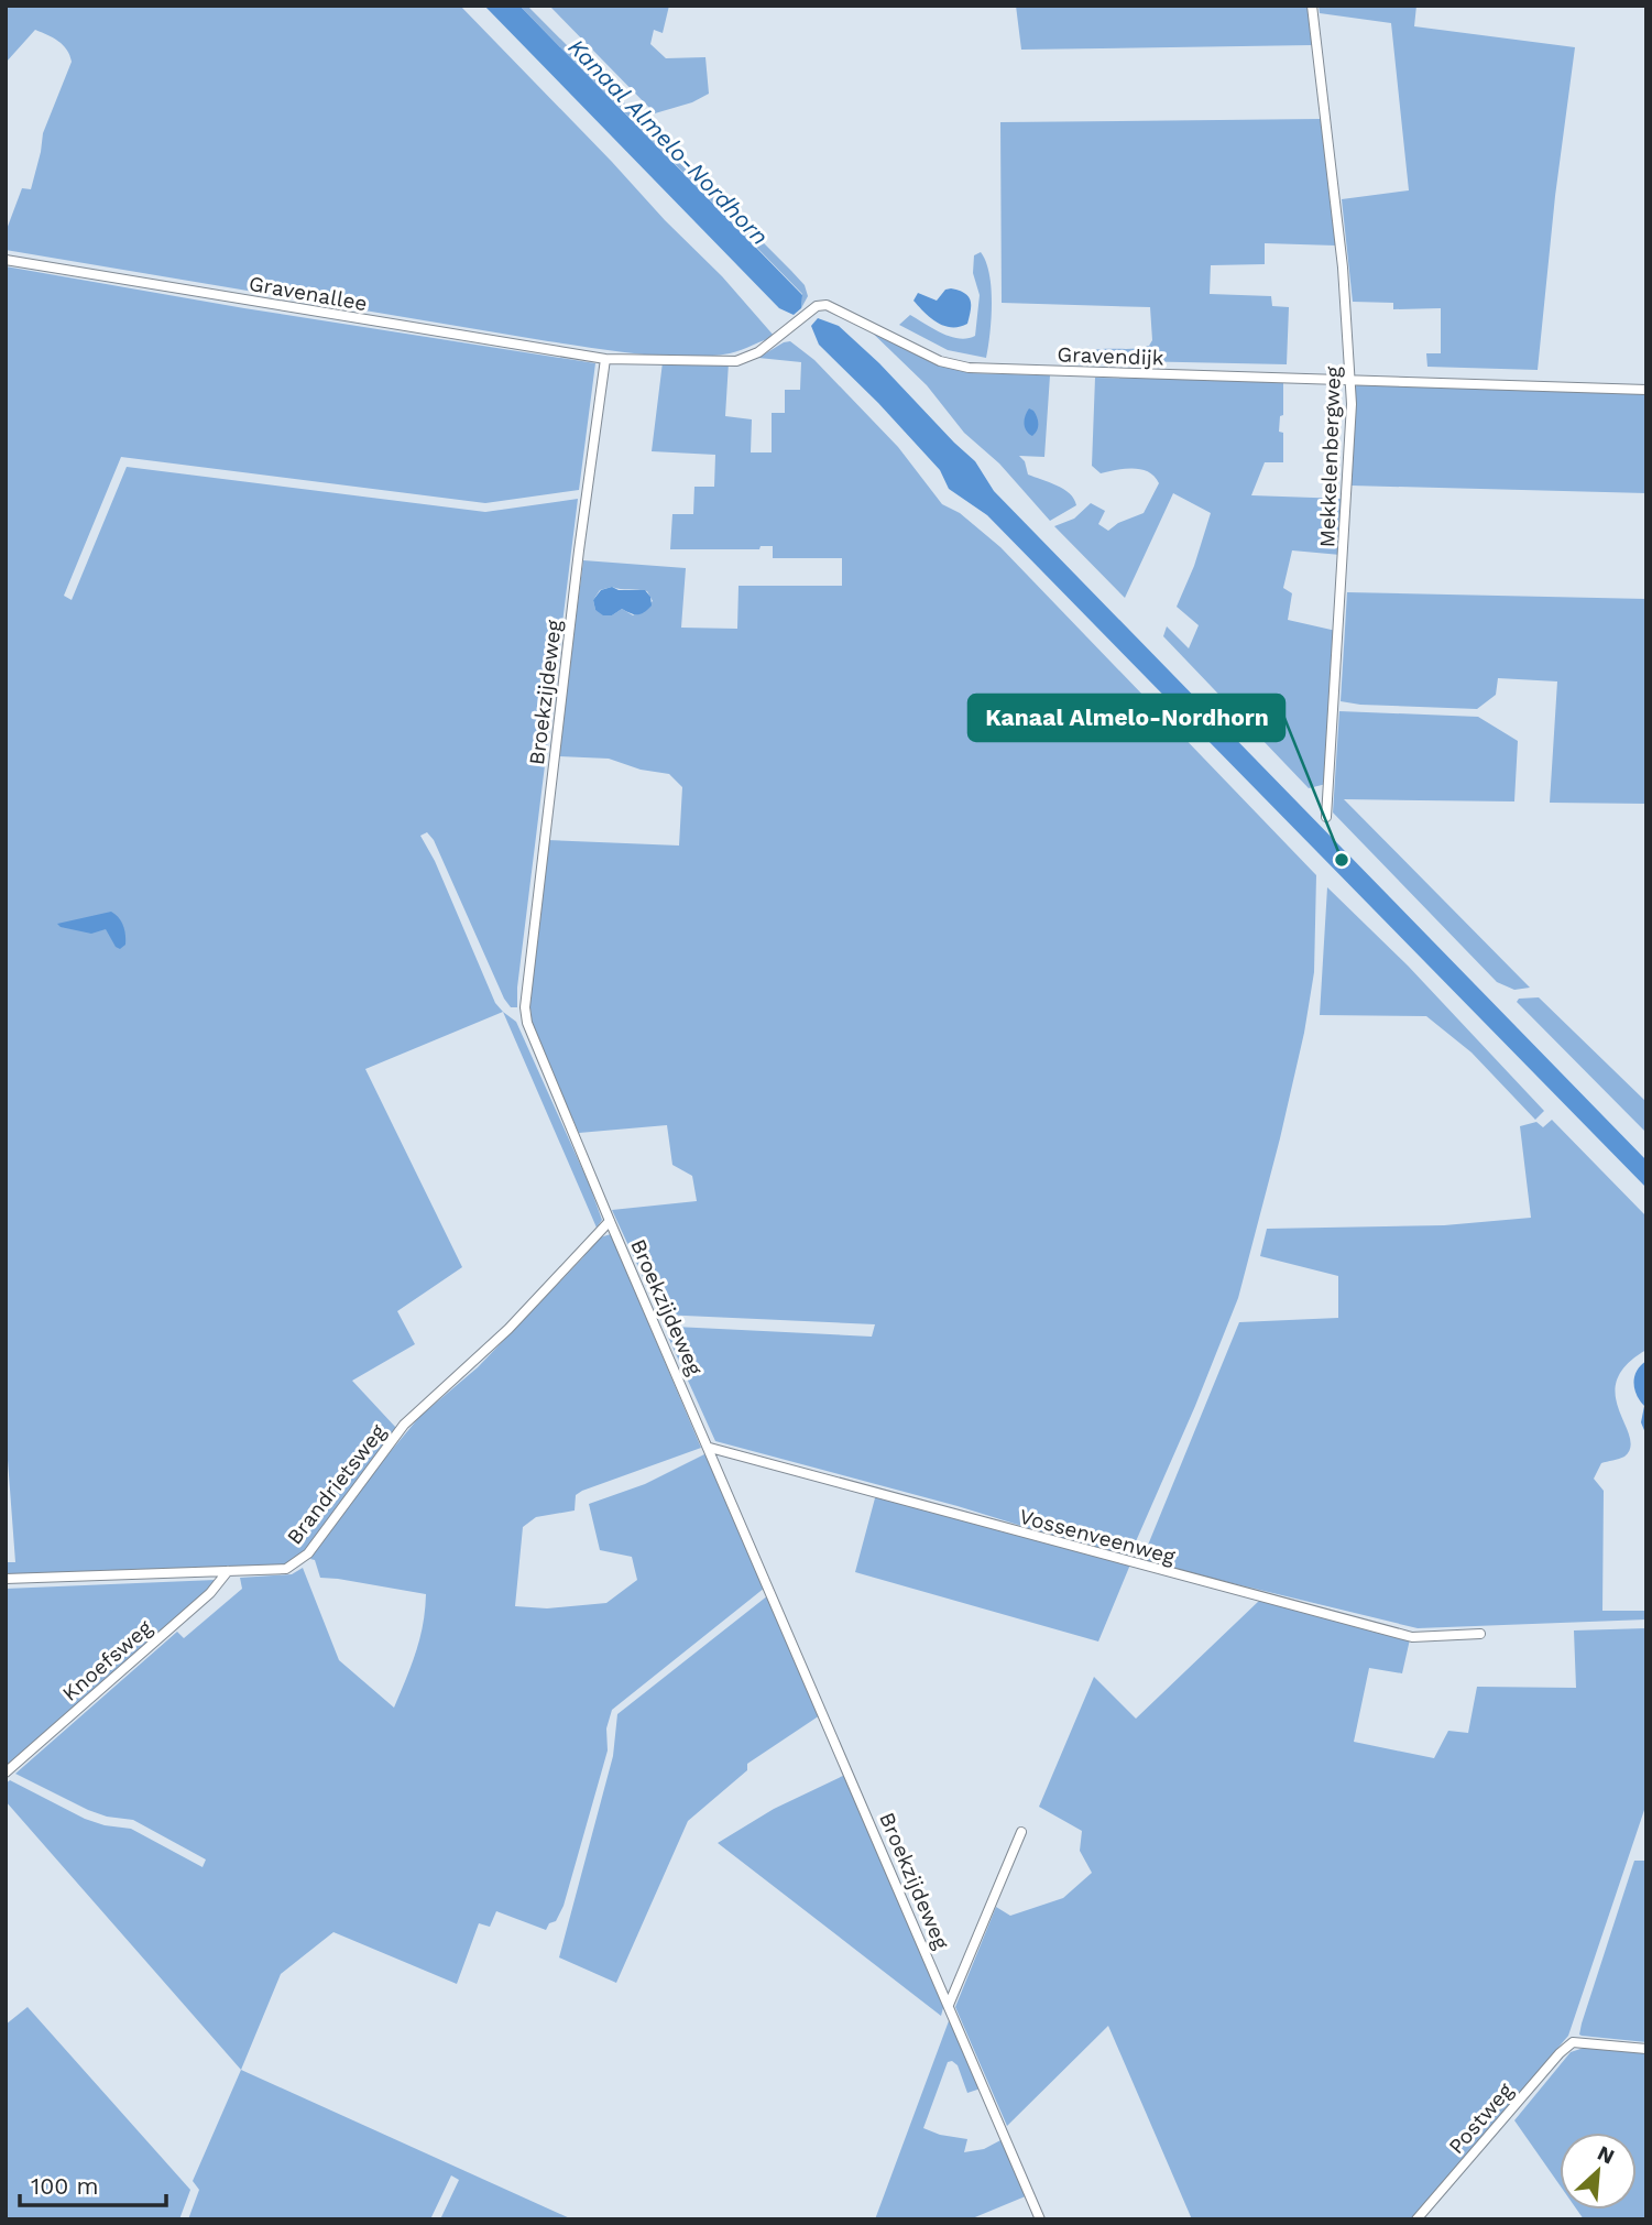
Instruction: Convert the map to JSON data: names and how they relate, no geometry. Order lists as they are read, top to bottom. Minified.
{"streets":{"street":["Gravenallee","Gravendijk","Mekkelenbergweg","Broekzijdeweg","Brandrietsweg","Vossenveenweg","Knoefsweg","Postweg"]},"crossings":[["Gravenallee","Gravendijk"],["Gravenallee","Broekzijdeweg"],["Gravendijk","Mekkelenbergweg"],["Gravendijk","Broekzijdeweg"],["Broekzijdeweg","Brandrietsweg"],["Broekzijdeweg","Vossenveenweg"],["Brandrietsweg","Knoefsweg"]],"water":["Kanaal Almelo-Nordhorn"],"places":["Kanaal Almelo-Nordhorn"],"scale_bar":"100 m","north":"top right"}
